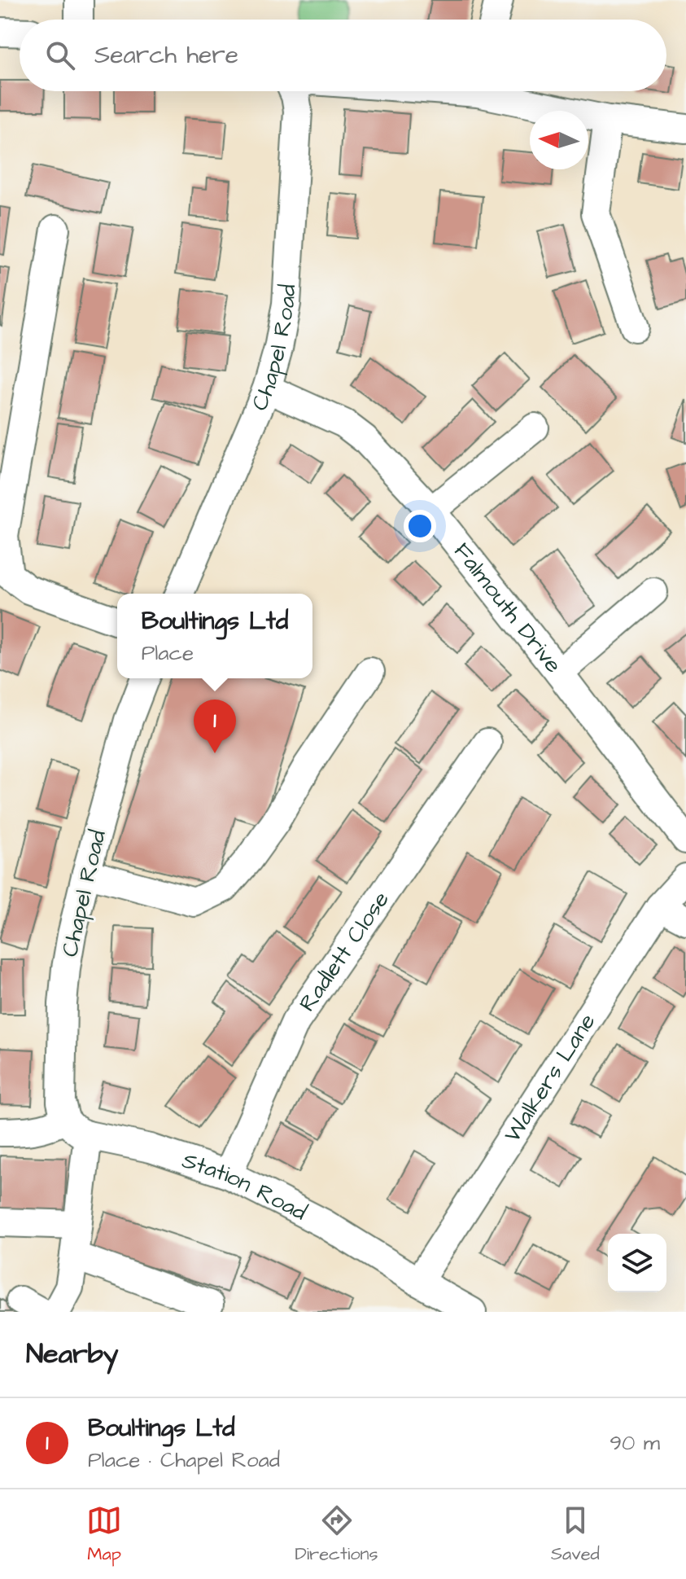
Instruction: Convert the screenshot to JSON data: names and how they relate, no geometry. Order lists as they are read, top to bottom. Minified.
{"streets":{"street":["Chapel Road","Falmouth Drive","Radlett Close","Walkers Lane","Station Road"]},"crossings":[["Chapel Road","Falmouth Drive"],["Chapel Road","Station Road"],["Radlett Close","Station Road"],["Walkers Lane","Station Road"]],"north":"left","page":{"search":"Search here","popup":["Boultings Ltd","Place"],"pins":"1","heading":"Nearby","list":[{"mark":"1","name":"Boultings Ltd","note":"Place · Chapel Road","value":"90 m"}],"nav":["Map","Directions","Saved"]}}
